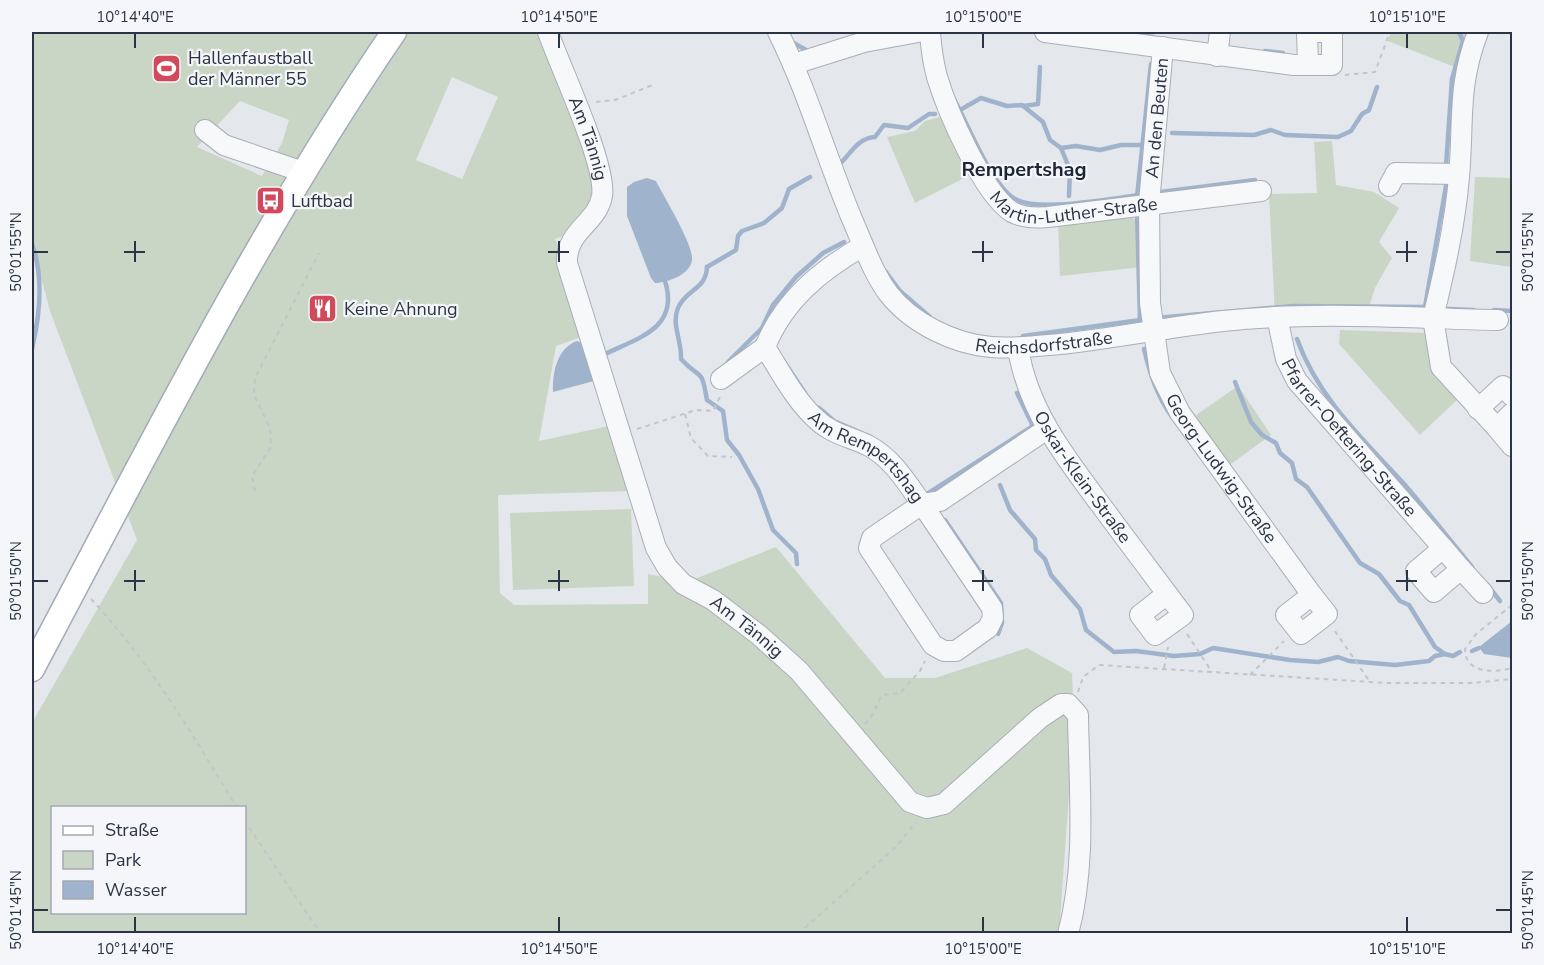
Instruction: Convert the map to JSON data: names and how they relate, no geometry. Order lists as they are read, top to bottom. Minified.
{"streets":{"street":["An den Beuten","Am Tännig","Martin-Luther-Straße","Reichsdorfstraße","Pfarrer-Oeftering-Straße","Am Rempertshag","Georg-Ludwig-Straße","Oskar-Klein-Straße"]},"crossings":[["An den Beuten","Martin-Luther-Straße"],["An den Beuten","Reichsdorfstraße"],["An den Beuten","Georg-Ludwig-Straße"],["Reichsdorfstraße","Pfarrer-Oeftering-Straße"],["Reichsdorfstraße","Georg-Ludwig-Straße"],["Reichsdorfstraße","Oskar-Klein-Straße"],["Am Rempertshag","Oskar-Klein-Straße"]],"districts":["Rempertshag"],"places":{"sports":["Hallenfaustball der Männer 55"],"bus stop":["Luftbad"],"restaurant":["Keine Ahnung"]},"legend":["Straße","Park","Wasser"],"coordinates":["10°14'40\"E","10°14'50\"E","10°15'00\"E","10°15'10\"E","50°01'55\"N","50°01'50\"N","50°01'45\"N"]}
